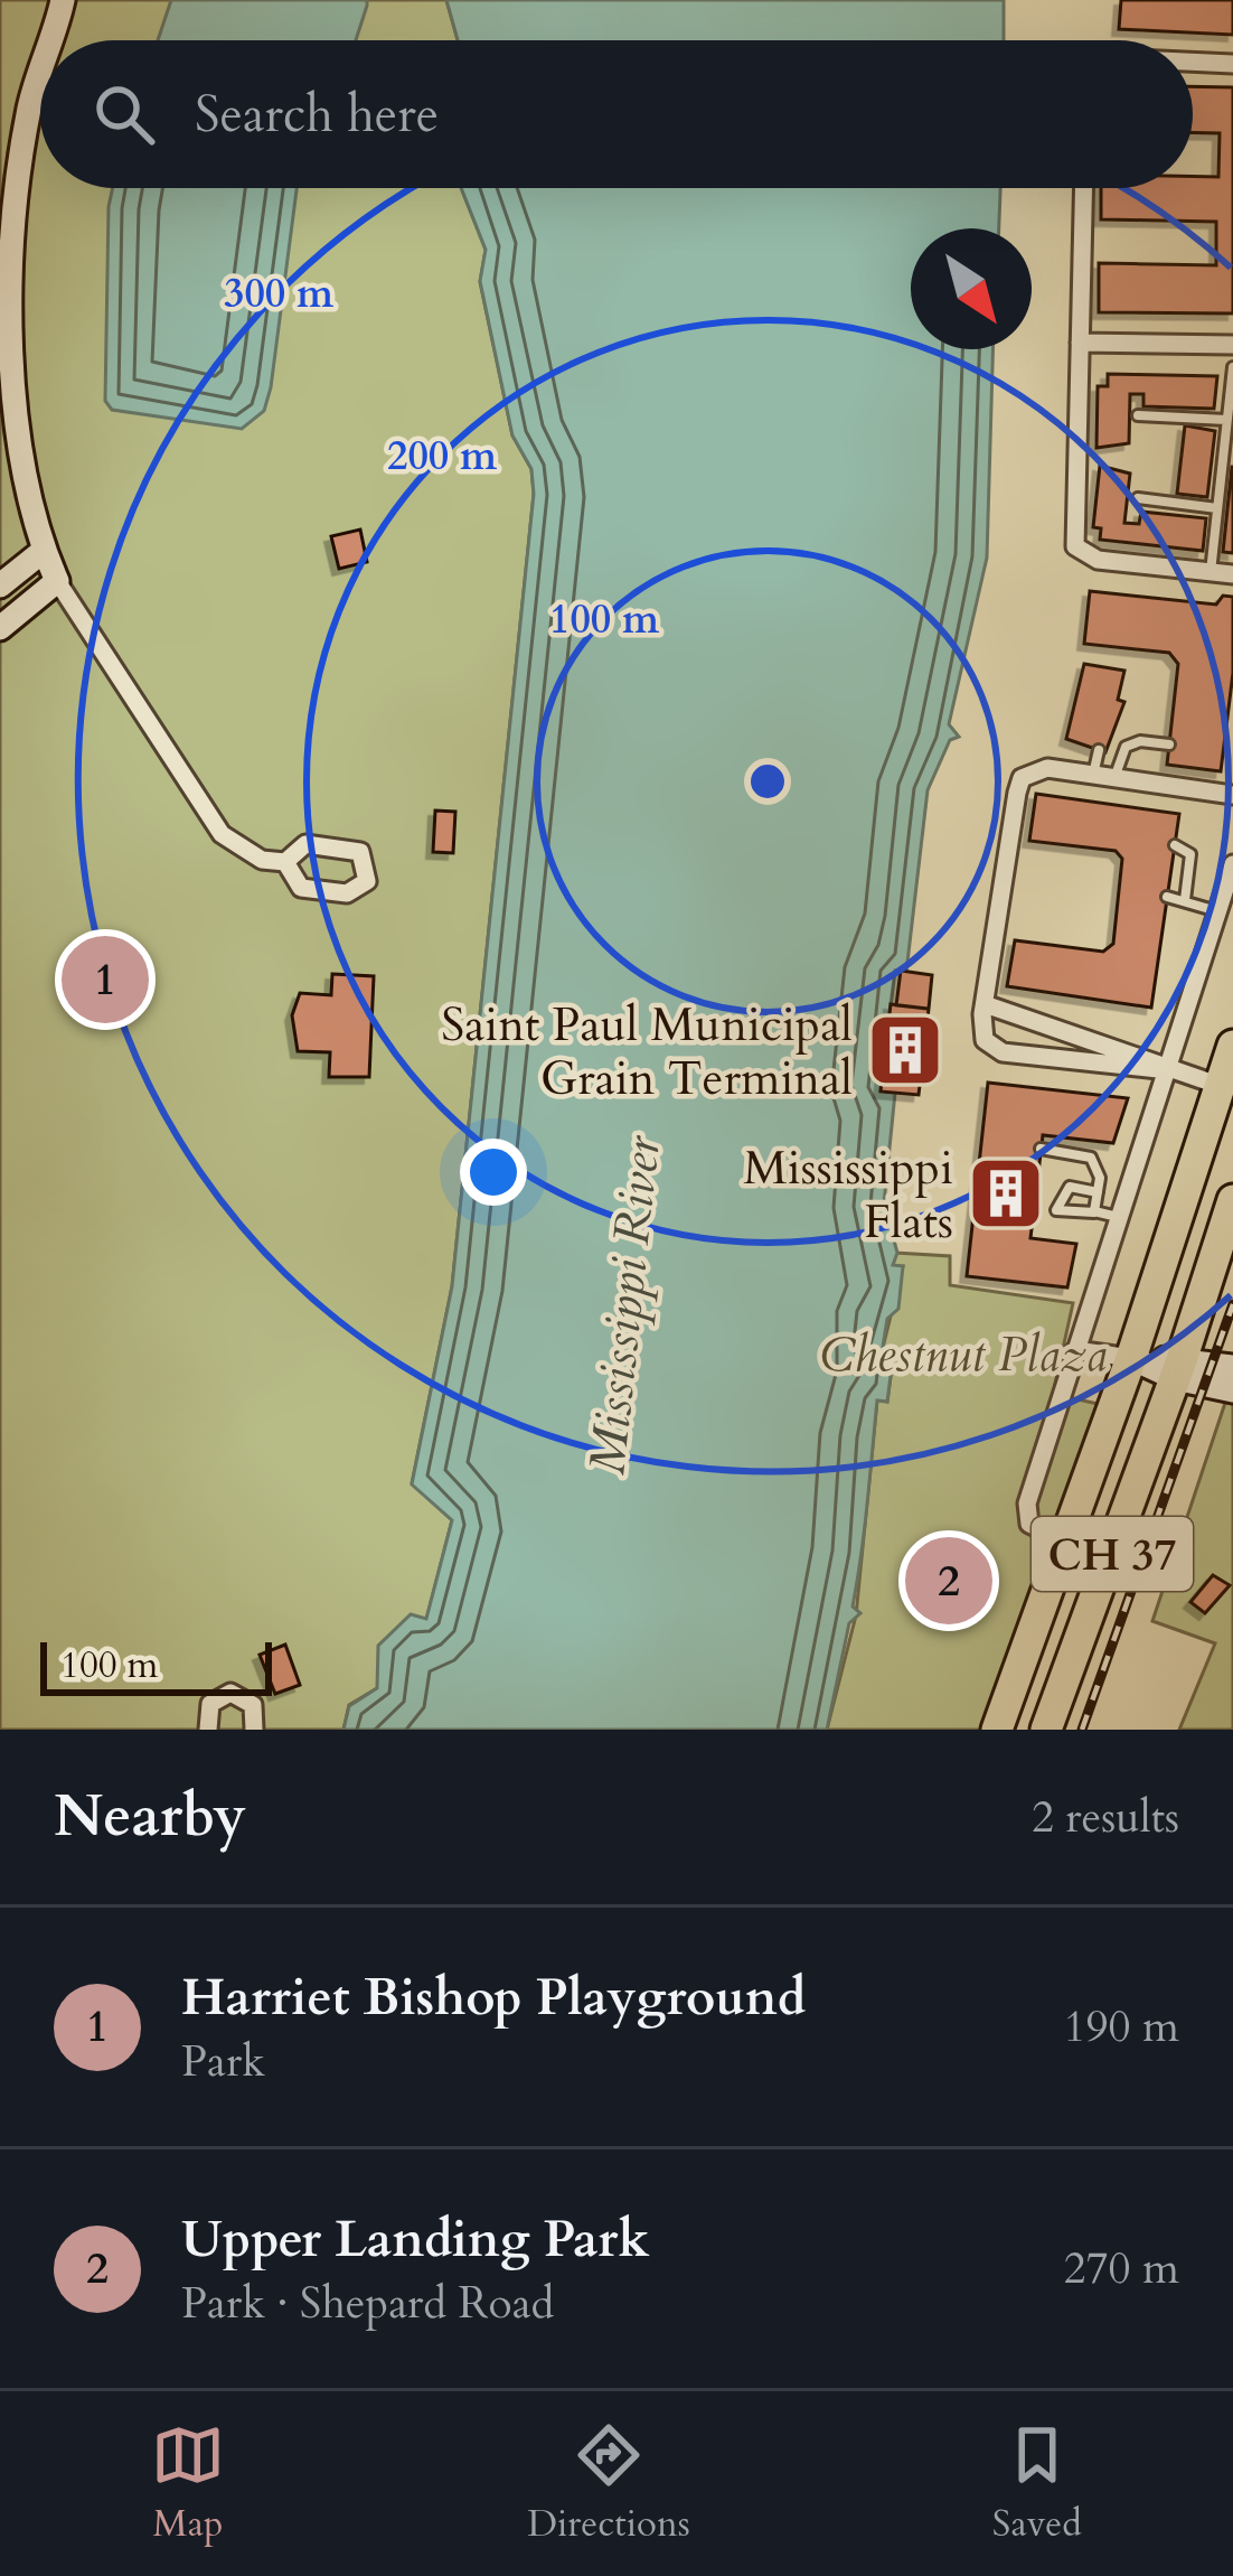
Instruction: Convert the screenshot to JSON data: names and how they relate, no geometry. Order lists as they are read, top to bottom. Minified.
{"streets":{"highway":["CH 37"]},"water":["Mississippi River"],"parks":["Chestnut Plaza"],"places":{"building":["Saint Paul Municipal Grain Terminal","Mississippi Flats"]},"scale_bar":"100 m","north":"bottom right","page":{"search":"Search here","pins":["1","2"],"scale":"100 m","heading":["Nearby","2 results"],"list":[{"mark":"1","name":"Harriet Bishop Playground","note":"Park","value":"190 m"},{"mark":"2","name":"Upper Landing Park","note":"Park · Shepard Road","value":"270 m"}],"nav":["Map","Directions","Saved"]},"rings":["300 m","200 m","100 m"]}
